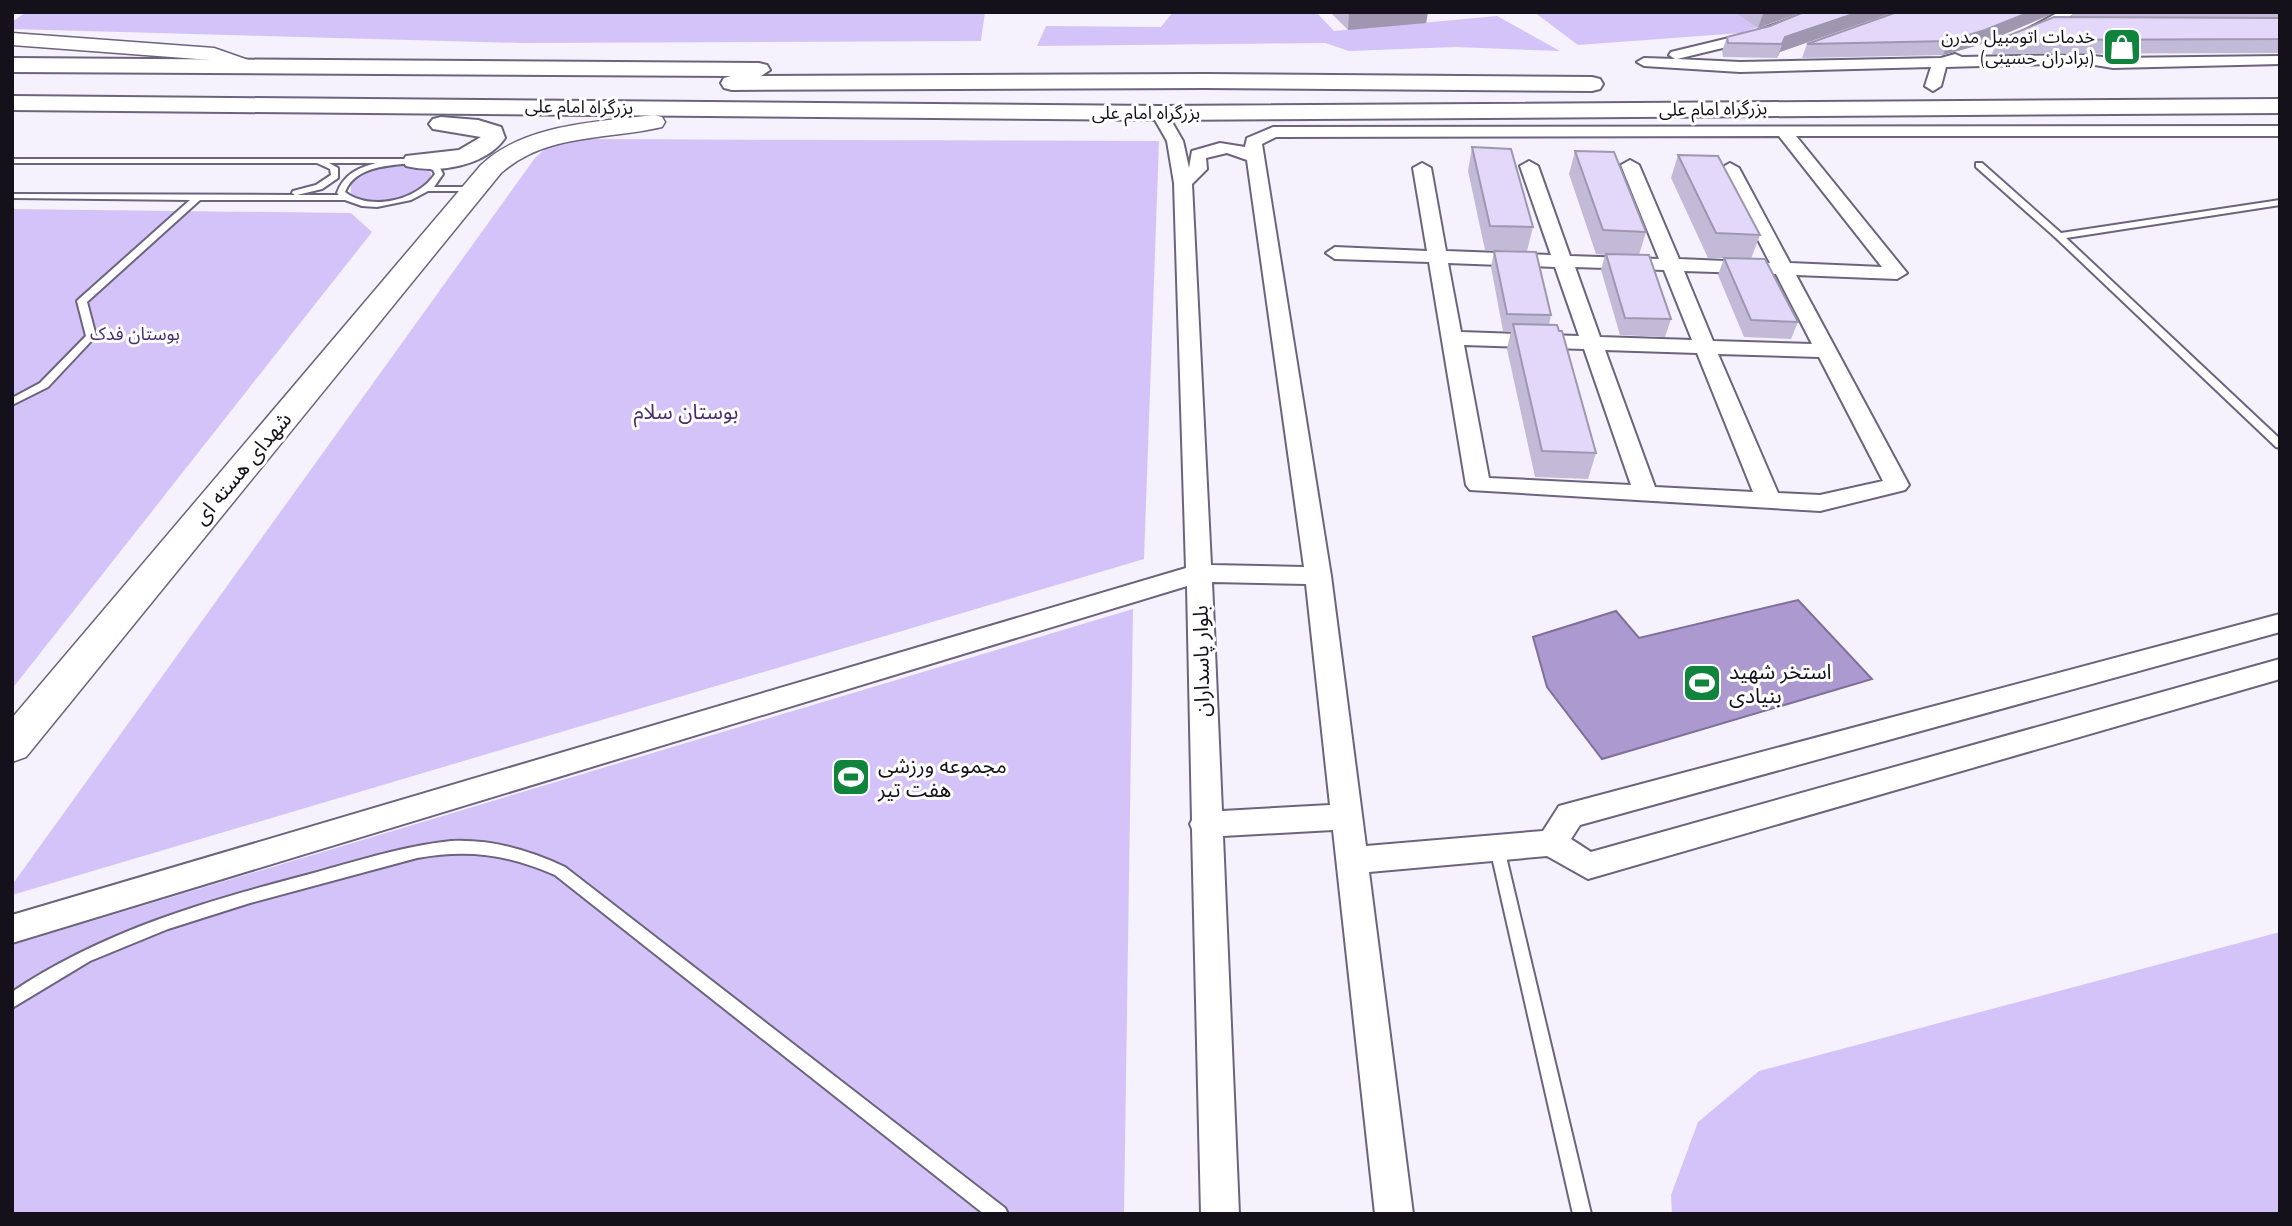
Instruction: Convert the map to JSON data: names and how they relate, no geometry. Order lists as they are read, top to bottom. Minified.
{"streets":{"highway":["بزرگراه امام علی"],"street":["شهدای هسته ای","بلوار پاسداران"]},"crossings":[["بزرگراه امام علی","بلوار پاسداران"]],"parks":["بوستان فدک","بوستان سلام"],"places":{"shop":["خدمات اتومبیل مدرن (برادران حسینی)"],"sports":["استخر شهید بنیادی","مجموعه ورزشی هفت تیر"]}}
